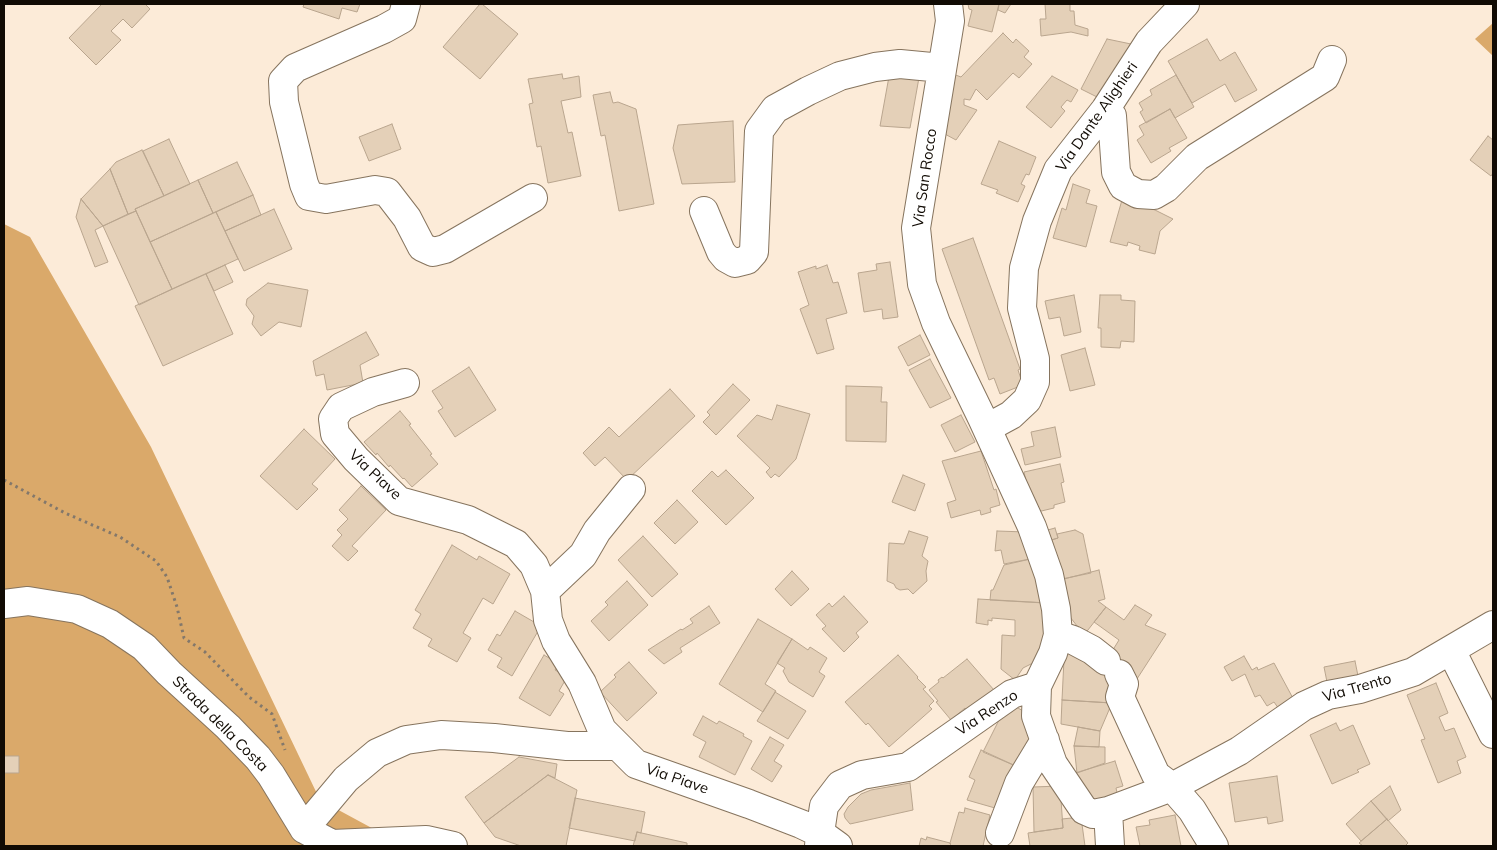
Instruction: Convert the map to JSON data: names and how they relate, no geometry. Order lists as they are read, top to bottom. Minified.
{"streets":{"street":["Via Dante Alighieri","Via San Rocco","Via Piave","Via Trento","Via Renzo","Strada della Costa"]},"crossings":[["Via Dante Alighieri","Via San Rocco"],["Via Dante Alighieri","Via Renzo"],["Via San Rocco","Via Renzo"],["Via Piave","Via Renzo"]]}
